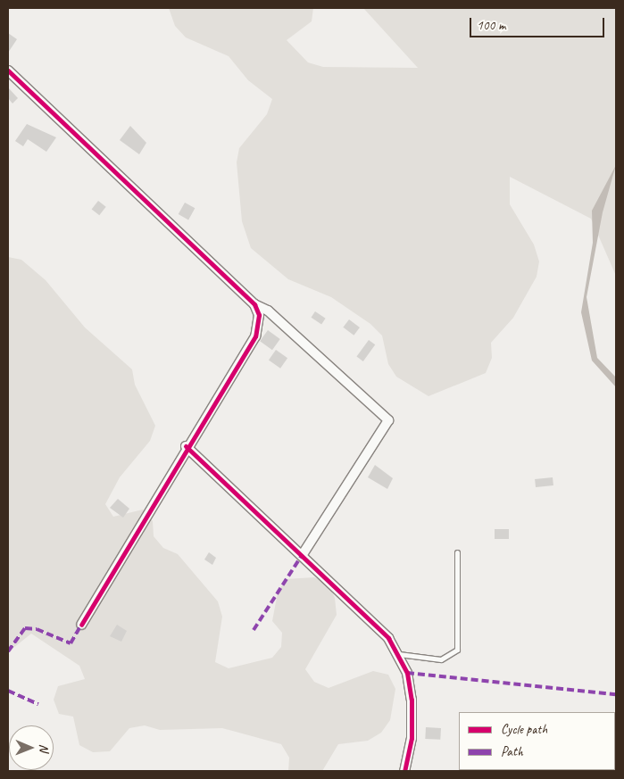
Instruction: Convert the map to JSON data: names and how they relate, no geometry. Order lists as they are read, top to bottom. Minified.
{"legend":["Cycle path","Path"],"scale_bar":"100 m","north":"right"}
